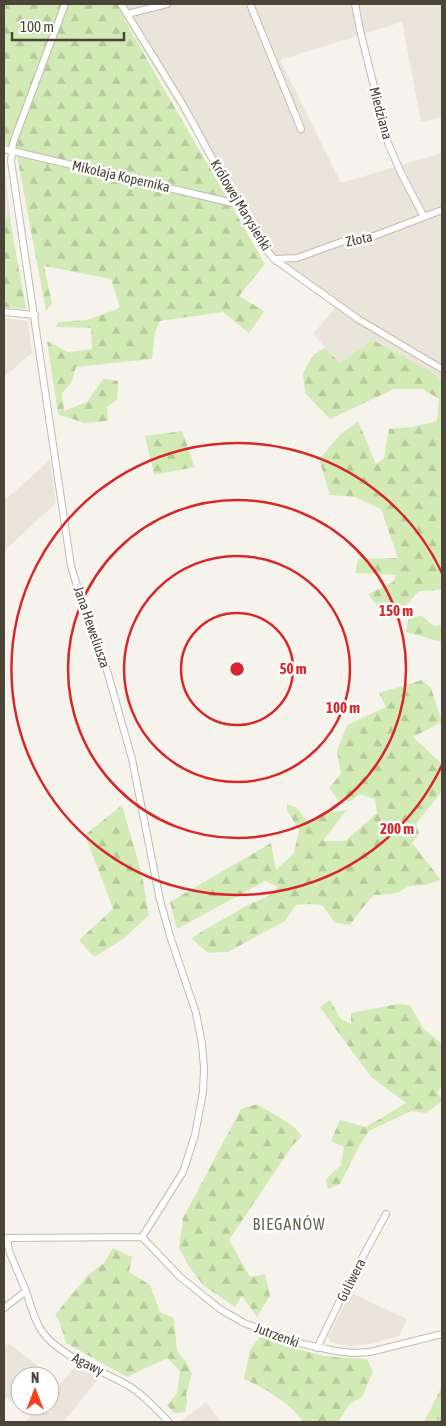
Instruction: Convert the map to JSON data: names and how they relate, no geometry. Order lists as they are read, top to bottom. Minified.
{"streets":{"street":["Miedziana","Mikołaja Kopernika","Królowej Marysieńki","Złota","Jana Heweliusza","Guliwera","Jutrzenki","Agawy"]},"crossings":[["Miedziana","Złota"],["Mikołaja Kopernika","Królowej Marysieńki"],["Mikołaja Kopernika","Jana Heweliusza"],["Królowej Marysieńki","Złota"],["Jana Heweliusza","Jutrzenki"],["Guliwera","Jutrzenki"]],"districts":["BIEGANÓW"],"scale_bar":"100 m","north":"top","rings":["150 m","50 m","100 m","200 m"]}
